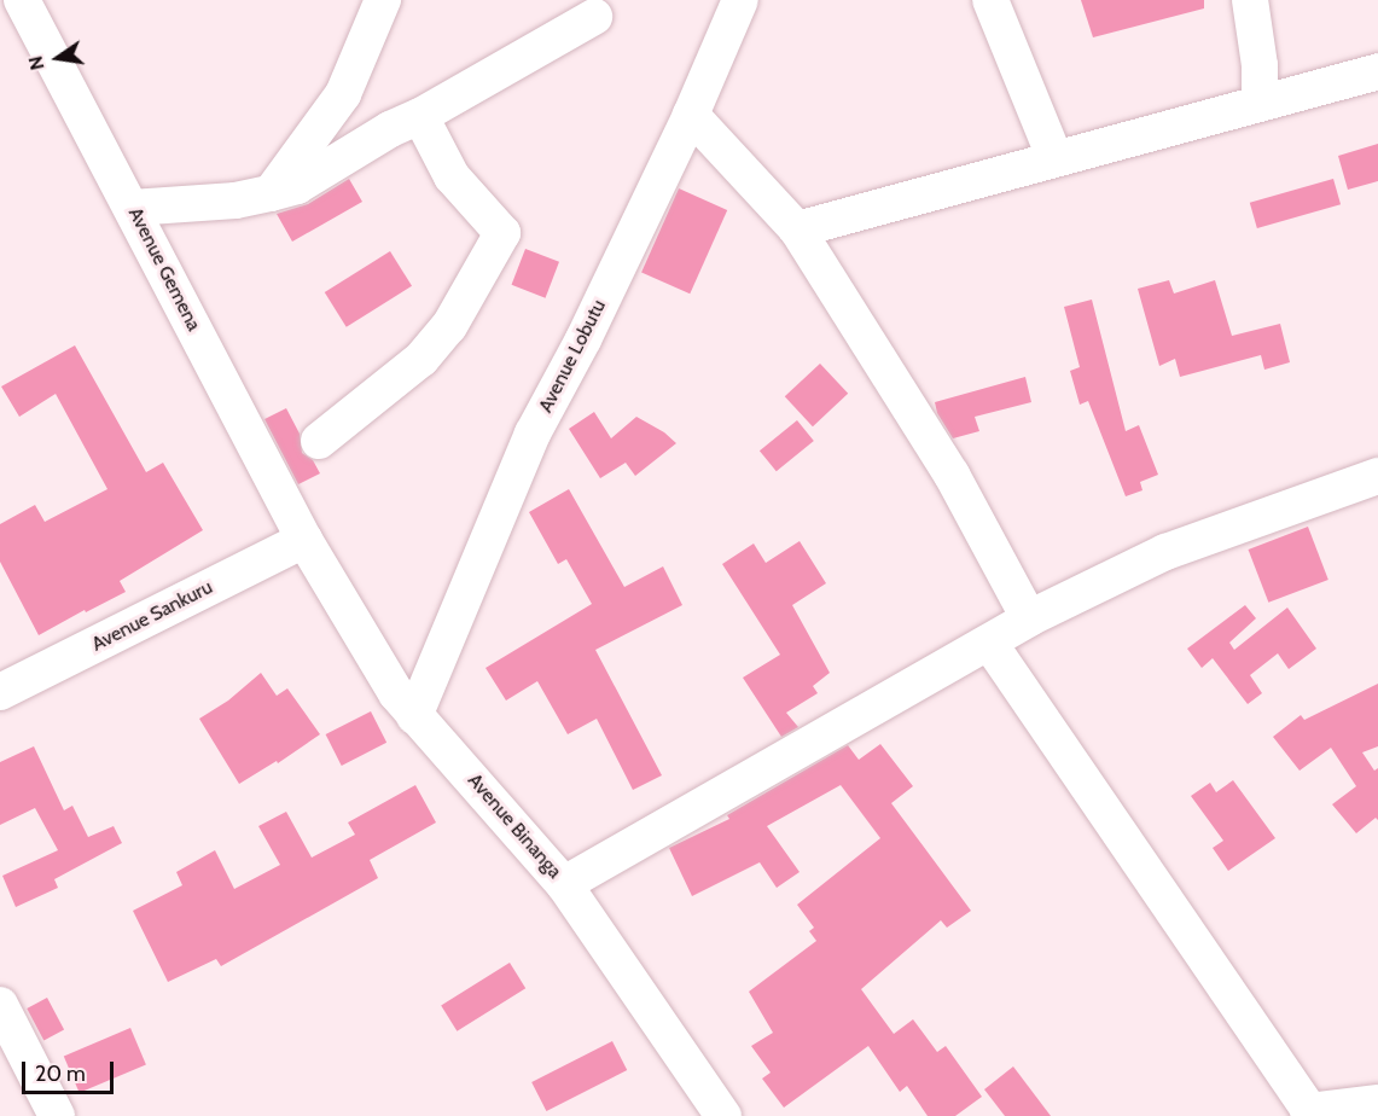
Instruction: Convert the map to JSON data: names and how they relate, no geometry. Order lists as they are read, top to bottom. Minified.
{"streets":{"street":["Avenue Gemena","Avenue Lobutu","Avenue Sankuru","Avenue Binanga"]},"crossings":[["Avenue Gemena","Avenue Sankuru"],["Avenue Gemena","Avenue Binanga"],["Avenue Lobutu","Avenue Binanga"],["Avenue Sankuru","Avenue Binanga"]],"scale_bar":"20 m","north":"left"}
